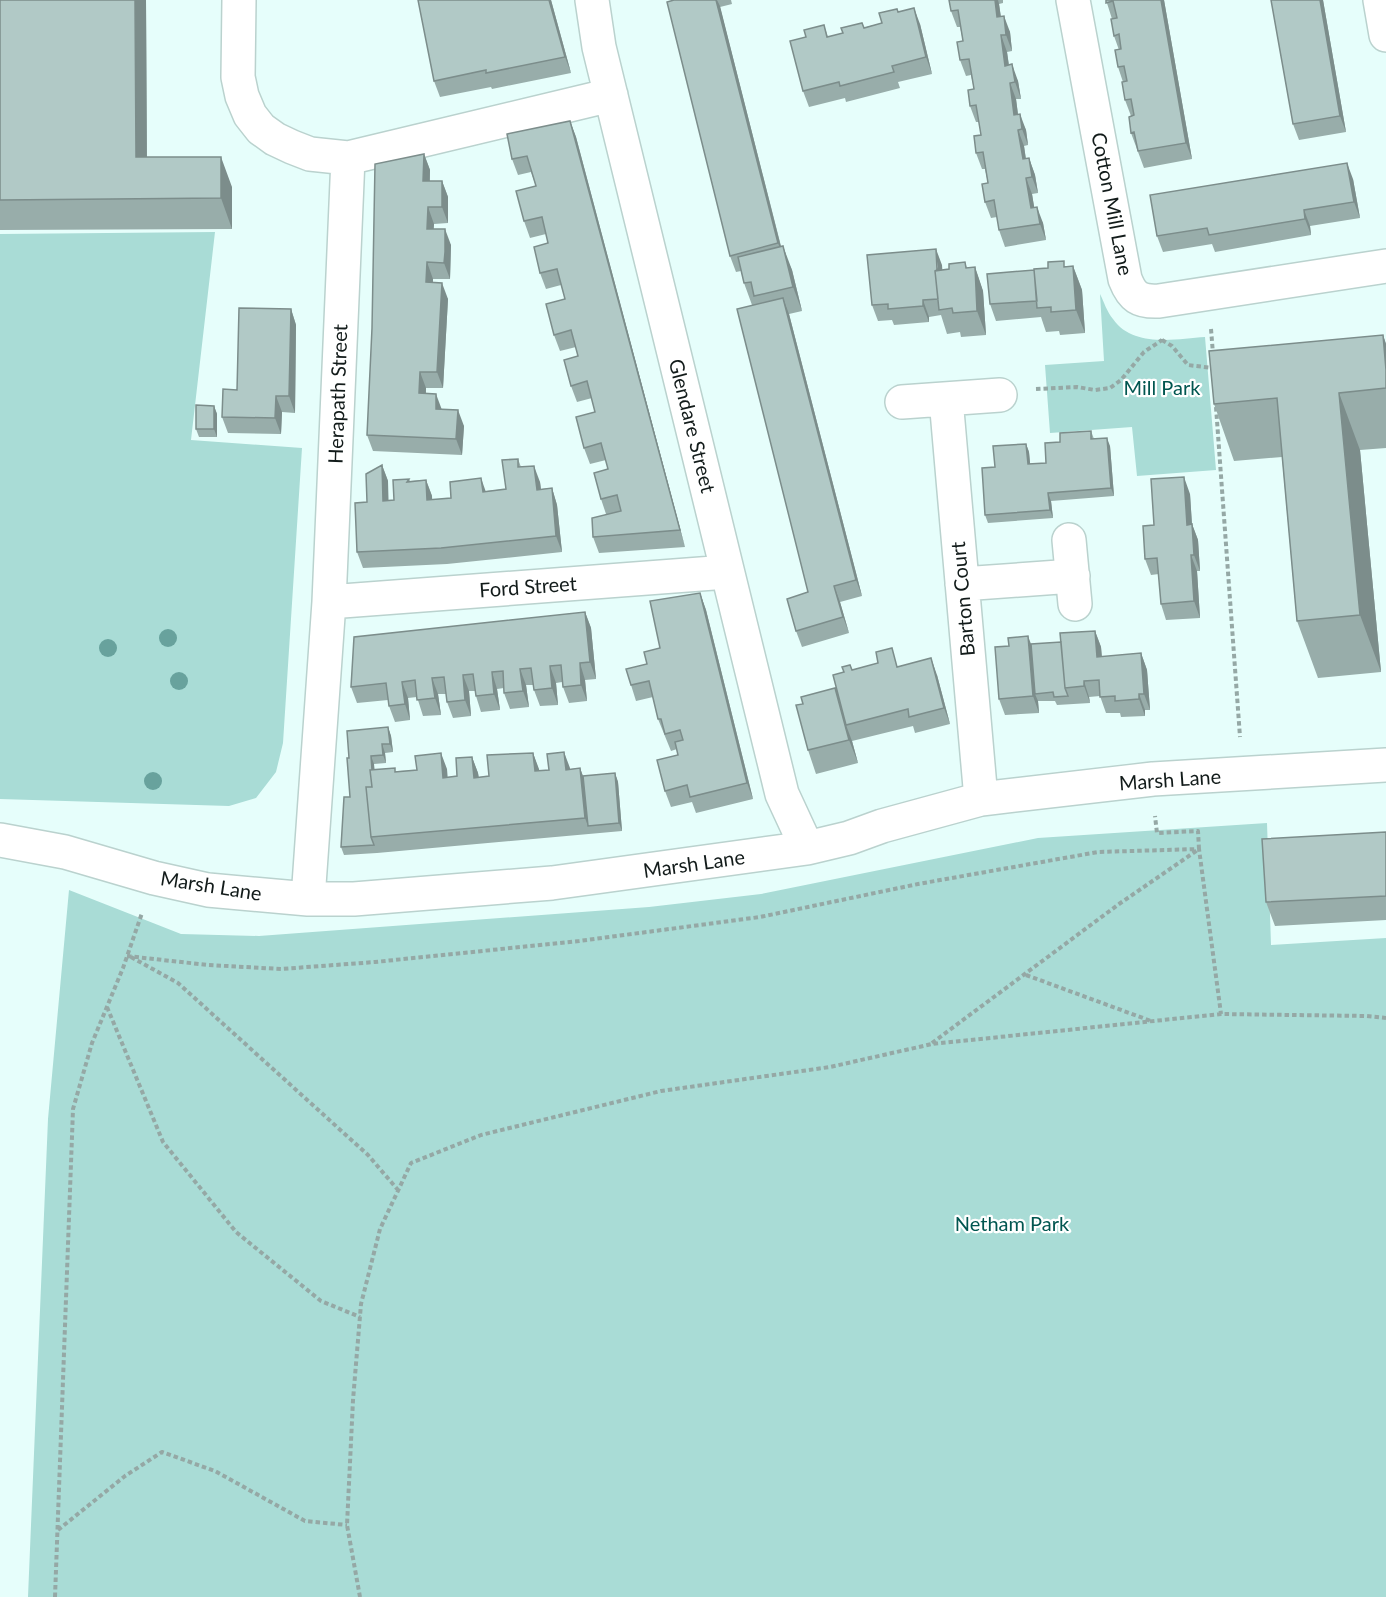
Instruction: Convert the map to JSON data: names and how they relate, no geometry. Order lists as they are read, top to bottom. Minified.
{"streets":{"street":["Cotton Mill Lane","Herapath Street","Glendare Street","Ford Street","Barton Court","Marsh Lane"]},"crossings":[["Herapath Street","Ford Street"],["Herapath Street","Marsh Lane"],["Glendare Street","Ford Street"],["Glendare Street","Marsh Lane"],["Barton Court","Marsh Lane"]],"parks":["Mill Park","Netham Park"]}
